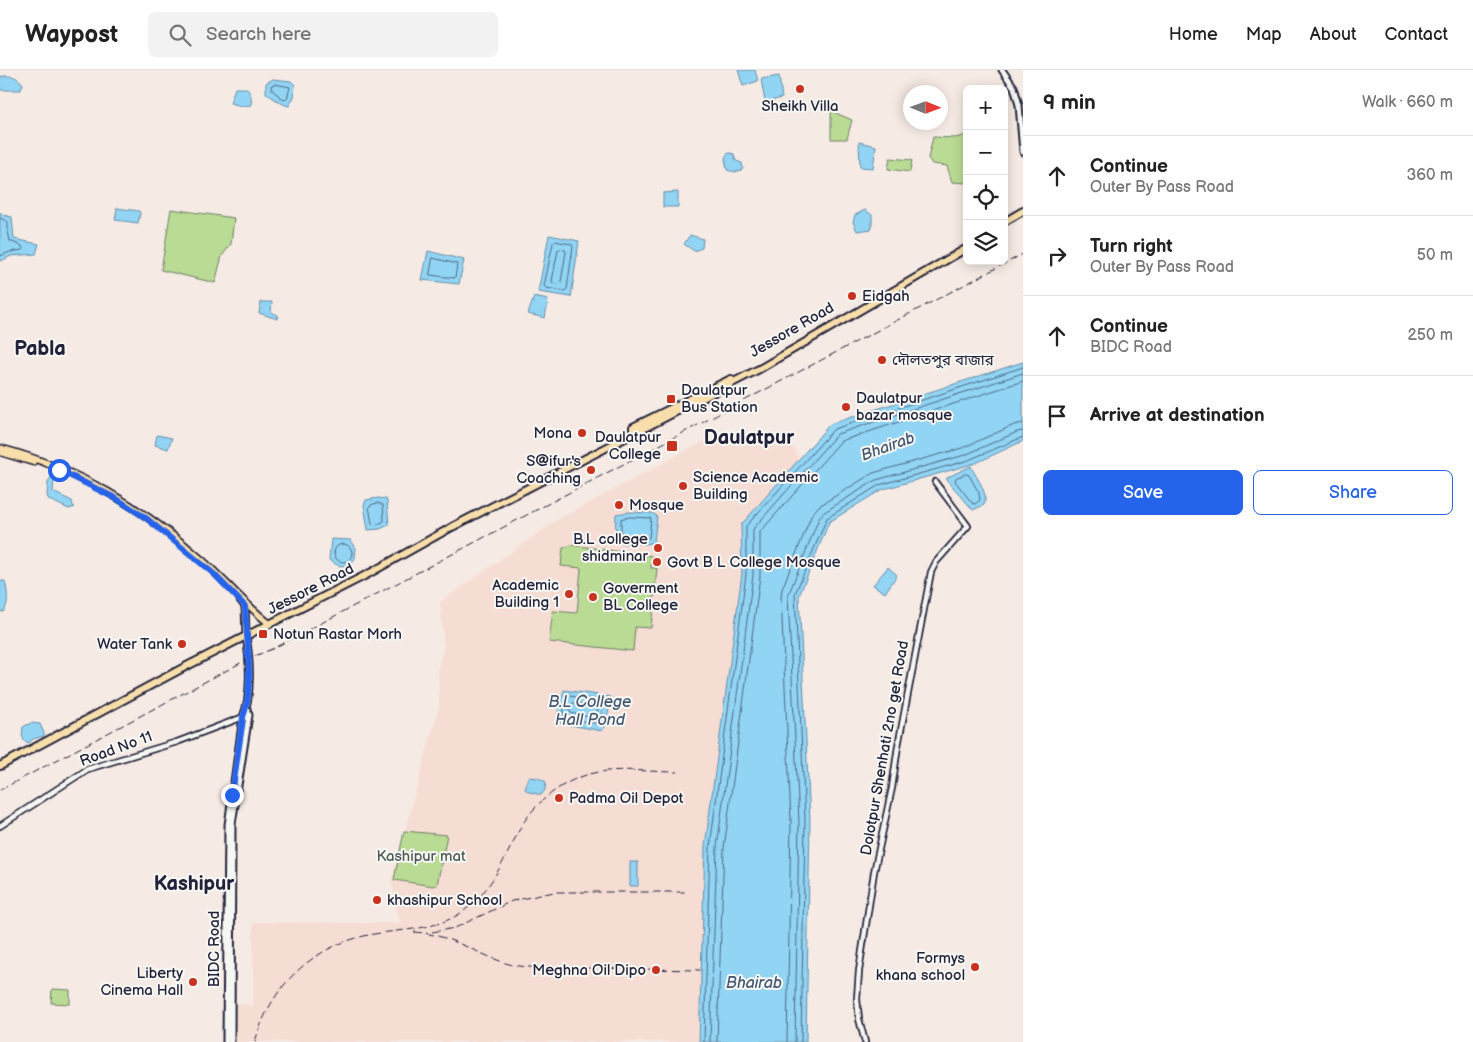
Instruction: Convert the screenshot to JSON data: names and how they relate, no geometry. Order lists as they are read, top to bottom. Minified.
{"streets":{"highway":["Jessore Road"],"main road":["BIDC Road"],"street":["Dolotpur Shenhati 2no get Road","Road No 11"]},"crossings":[["Jessore Road","BIDC Road"],["Road No 11","BIDC Road"]],"districts":["Pabla","Daulatpur","Kashipur"],"water":["Bhairab","B.L College Hall Pond"],"parks":["Kashipur mat"],"places":{"other":["Sheikh Villa","Eidgah","দৌলতপুর বাজার","Daulatpur bazar mosque","Mona","S@ifur's Coaching","Science Academic Building","Mosque","B.L college shidminar","Govt B L College Mosque","Academic Building 1","Goverment BL College","Water Tank","Padma Oil Depot","khashipur School","Formys khana school","Meghna Oil Dipo","Liberty Cinema Hall"],"transit":["Daulatpur Bus Station","Daulatpur College","Notun Rastar Morh"]},"north":"right","page":{"header":"Waypost","search":"Search here","nav":["Home","Map","About","Contact"],"heading":["9 min","Walk · 660 m"],"map_buttons":["+","−"],"list":[["Continue","Outer By Pass Road","360 m"],["Turn right","Outer By Pass Road","50 m"],["Continue","BIDC Road","250 m"],"Arrive at destination"],"buttons":["Save","Share"]}}
